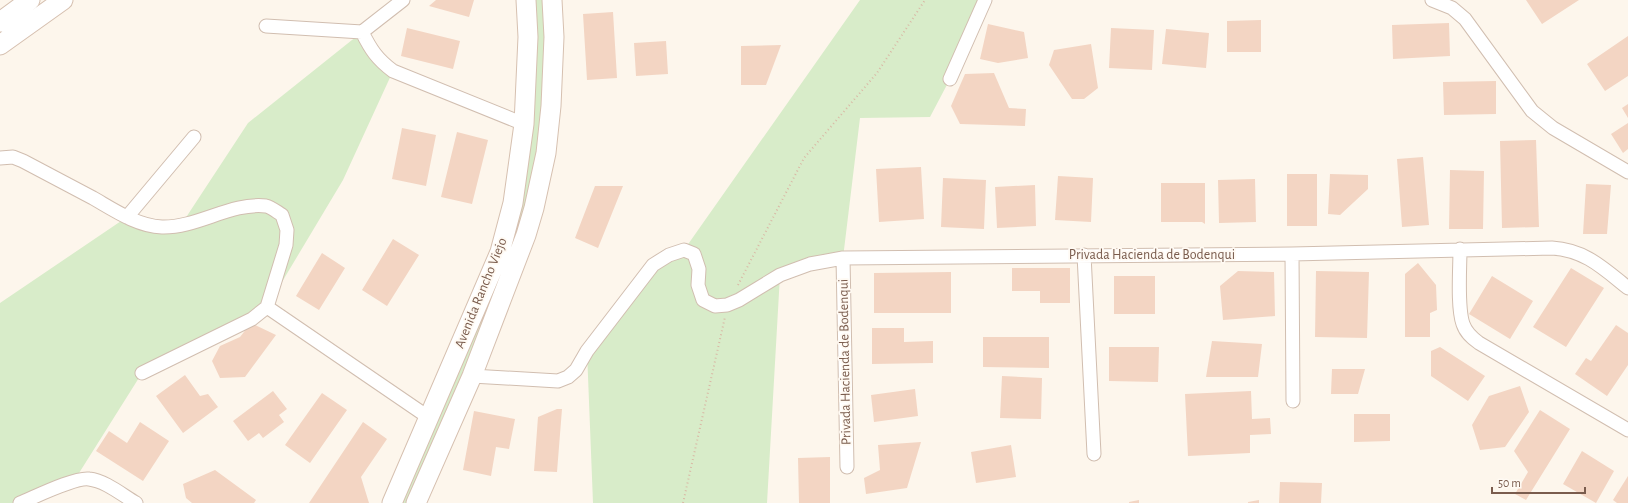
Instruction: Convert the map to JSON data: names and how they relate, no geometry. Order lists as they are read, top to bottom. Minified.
{"streets":{"street":["Privada Hacienda de Bodenqui","Avenida Rancho Viejo"]},"scale_bar":"50 m"}
